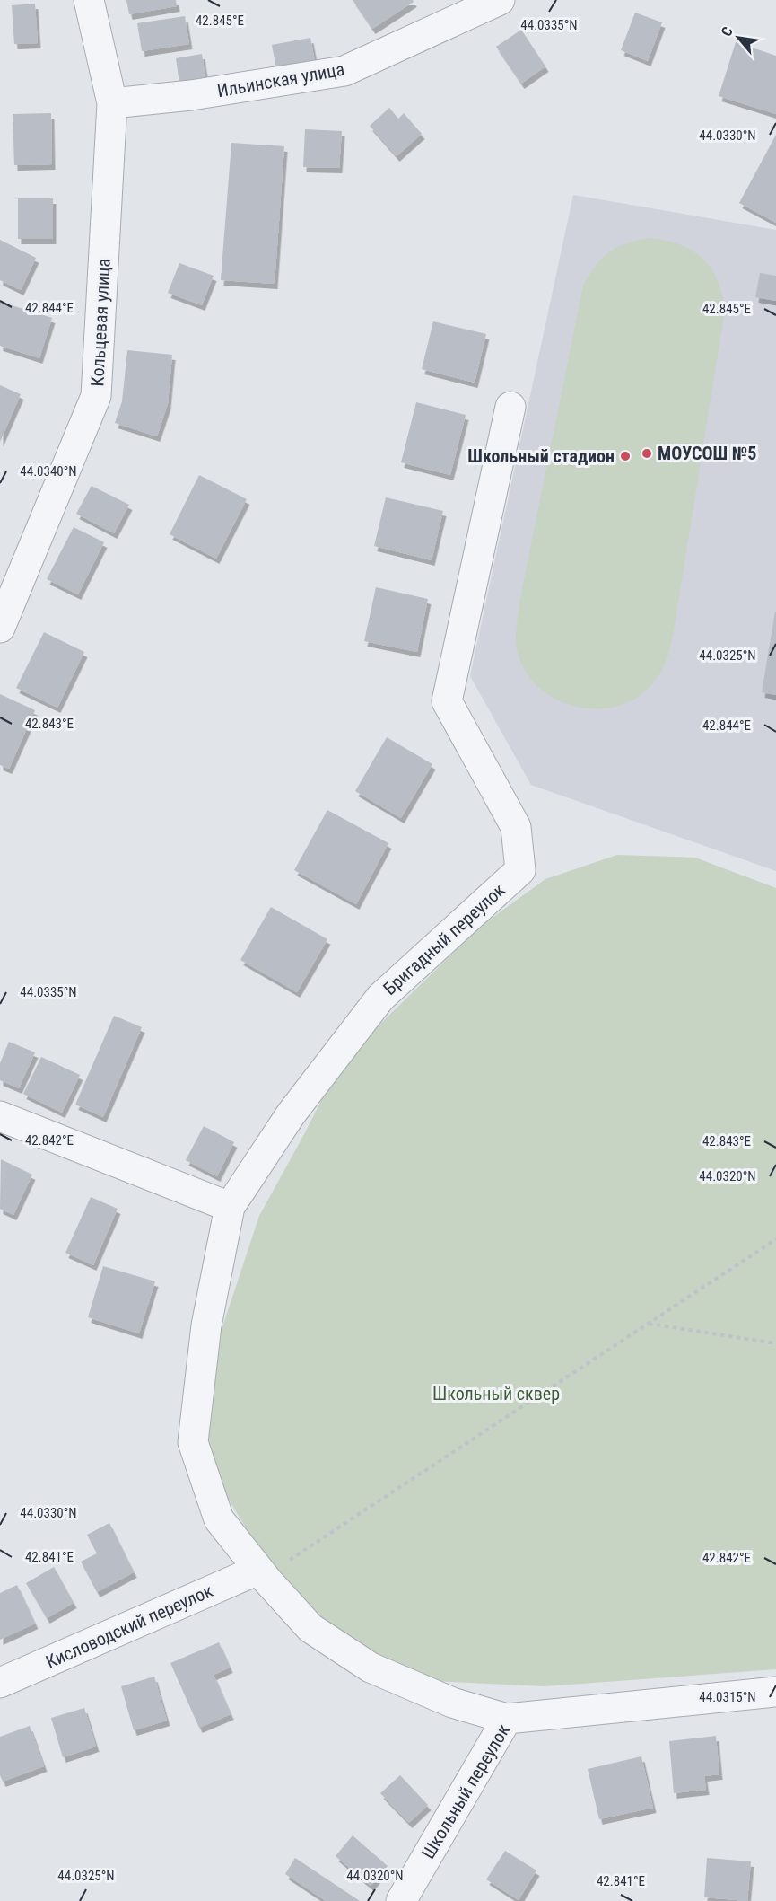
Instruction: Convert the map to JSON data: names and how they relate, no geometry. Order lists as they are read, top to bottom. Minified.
{"streets":{"street":["Ильинская улица","Кольцевая улица","Бригадный переулок","Кисловодский переулок","Школьный переулок"]},"crossings":[["Ильинская улица","Кольцевая улица"]],"parks":["Школьный сквер"],"places":["МОУСОШ №5","Школьный стадион"],"north":"top left","coordinates":["42.845°E","44.0335°N","44.0330°N","42.844°E","44.0340°N","44.0325°N","42.843°E","42.842°E","44.0320°N","42.841°E","44.0315°N"]}
